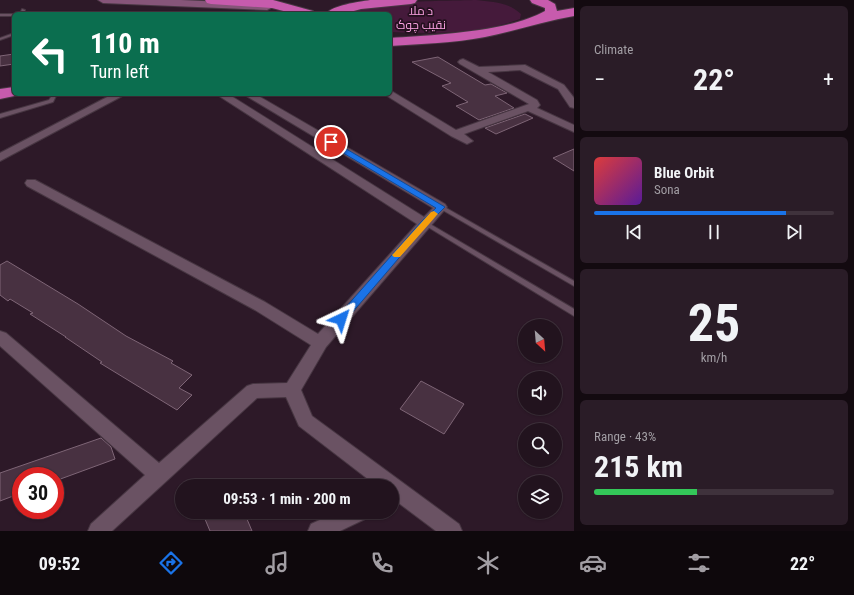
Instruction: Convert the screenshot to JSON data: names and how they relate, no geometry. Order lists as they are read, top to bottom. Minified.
{"parks":["د ملا نقيب چوک"],"north":"bottom right","page":{"tile":["Climate",["25","km/h"],["Range · 43%","215 km"]],"turn":["110 m","Turn left"],"heat":["−","22°","+"],"song":["Blue Orbit","Sona"],"limit":"30","trip":"09:53 · 1 min · 200 m","tabs":["09:52","22°"]}}
